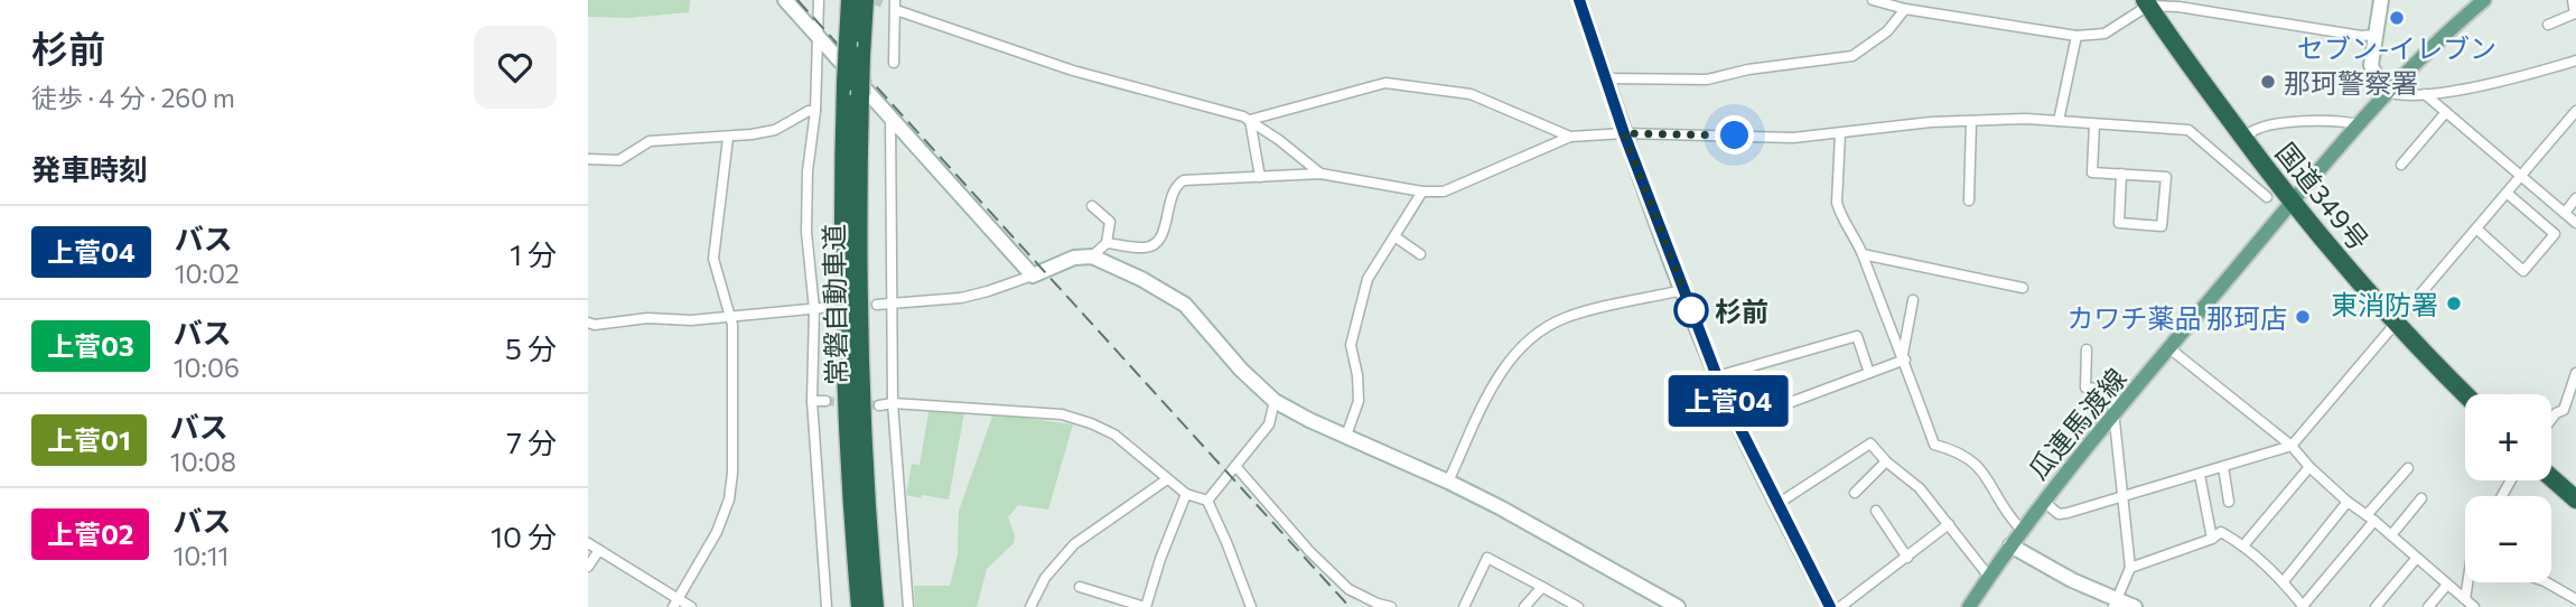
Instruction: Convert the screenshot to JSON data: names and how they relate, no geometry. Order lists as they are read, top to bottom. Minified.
{"streets":{"highway":["国道349号","常磐自動車道"],"main road":["瓜連馬渡線"]},"crossings":[["国道349号","瓜連馬渡線"]],"places":["セブン-イレブン","那珂警察署","東消防署","杉前","カワチ薬品 那珂店"],"lines":["bus line 上菅04"],"page":{"heading":[["杉前","徒歩 · 4 分 · 260 m"],"発車時刻"],"on_map":"上菅04","list":[{"mark":"上菅04","name":"バス","note":"10:02","value":"1 分"},{"mark":"上菅03","name":"バス","note":"10:06","value":"5 分"},{"mark":"上菅01","name":"バス","note":"10:08","value":"7 分"},{"mark":"上菅02","name":"バス","note":"10:11","value":"10 分"}],"map_buttons":["+","−"]}}
